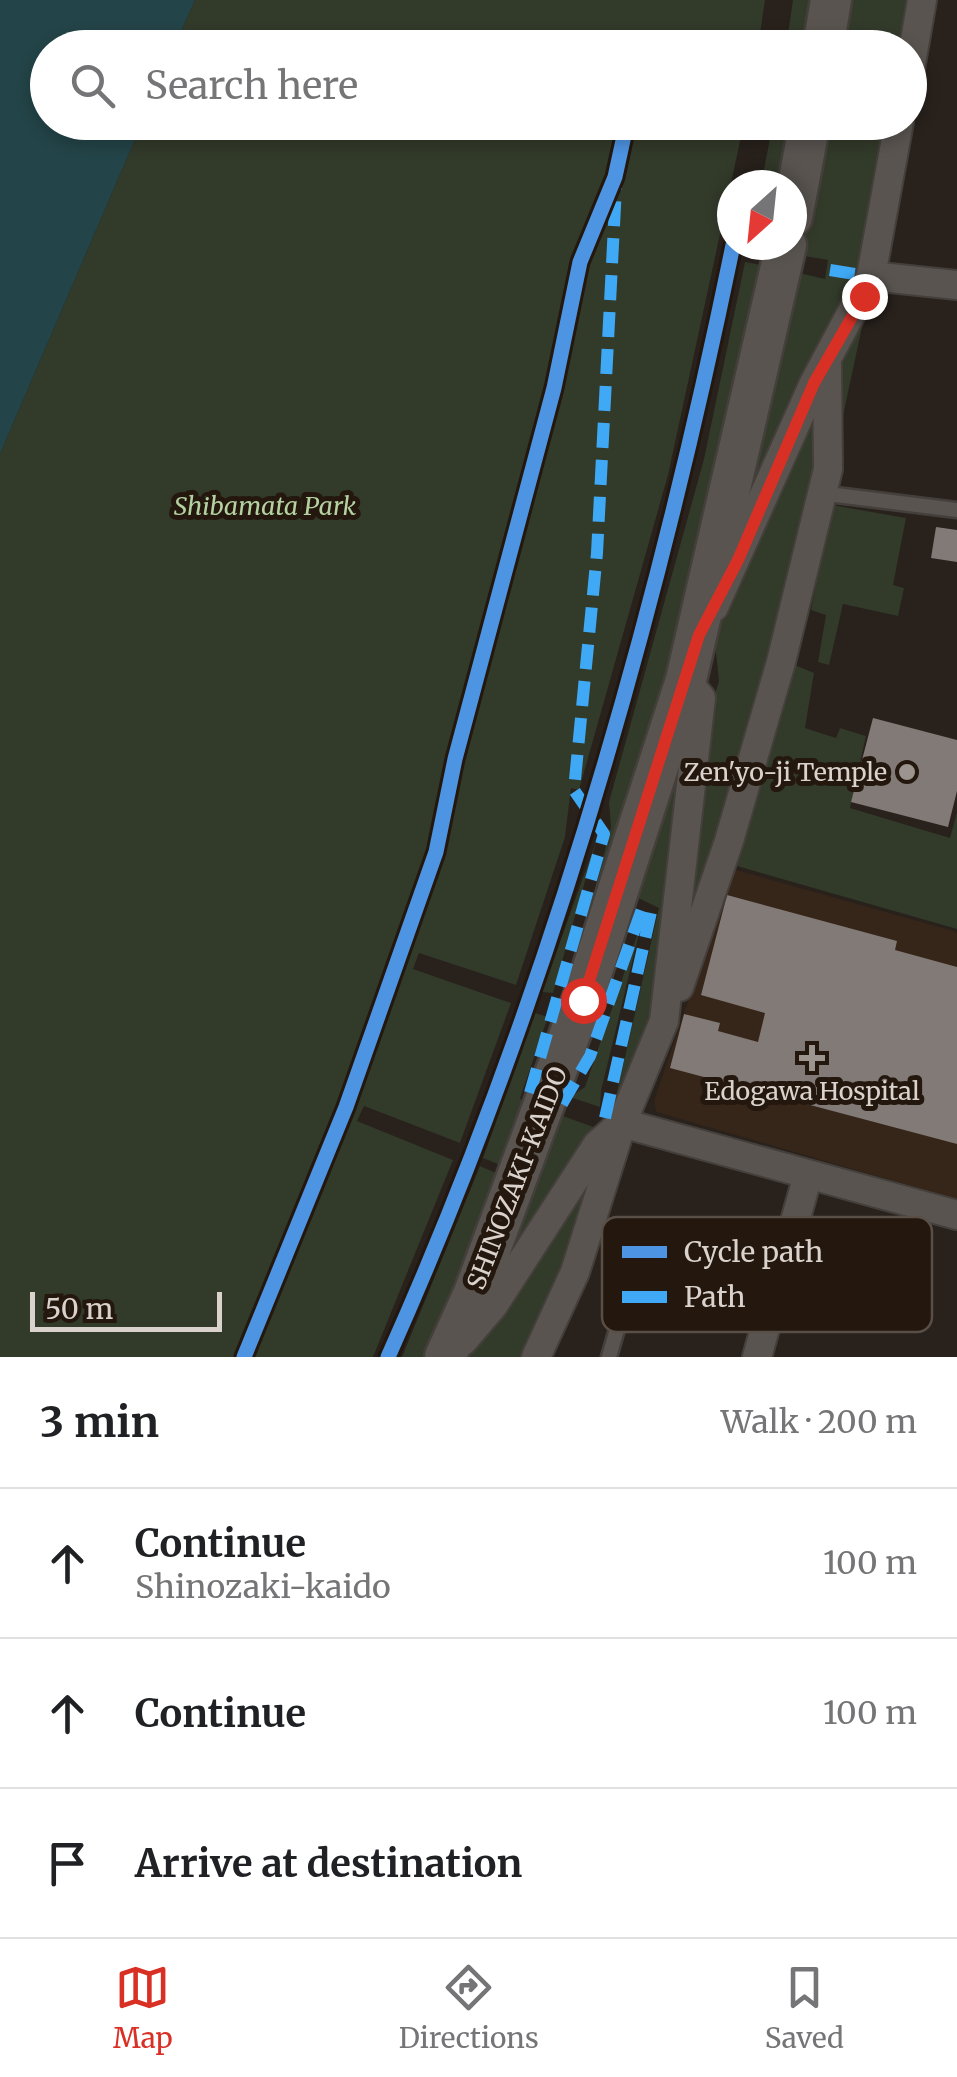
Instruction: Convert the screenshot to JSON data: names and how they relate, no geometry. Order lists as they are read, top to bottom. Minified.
{"streets":{"main road":["SHINOZAKI-KAIDO"]},"parks":["Shibamata Park"],"places":{"other":["Zen'yo-ji Temple"],"health":["Edogawa Hospital"]},"legend":["Cycle path","Path"],"scale_bar":"50 m","north":"bottom left","page":{"search":"Search here","scale":"50 m","heading":["3 min","Walk · 200 m"],"list":[["Continue","Shinozaki-kaido","100 m"],["Continue","100 m"],"Arrive at destination"],"nav":["Map","Directions","Saved"]}}
